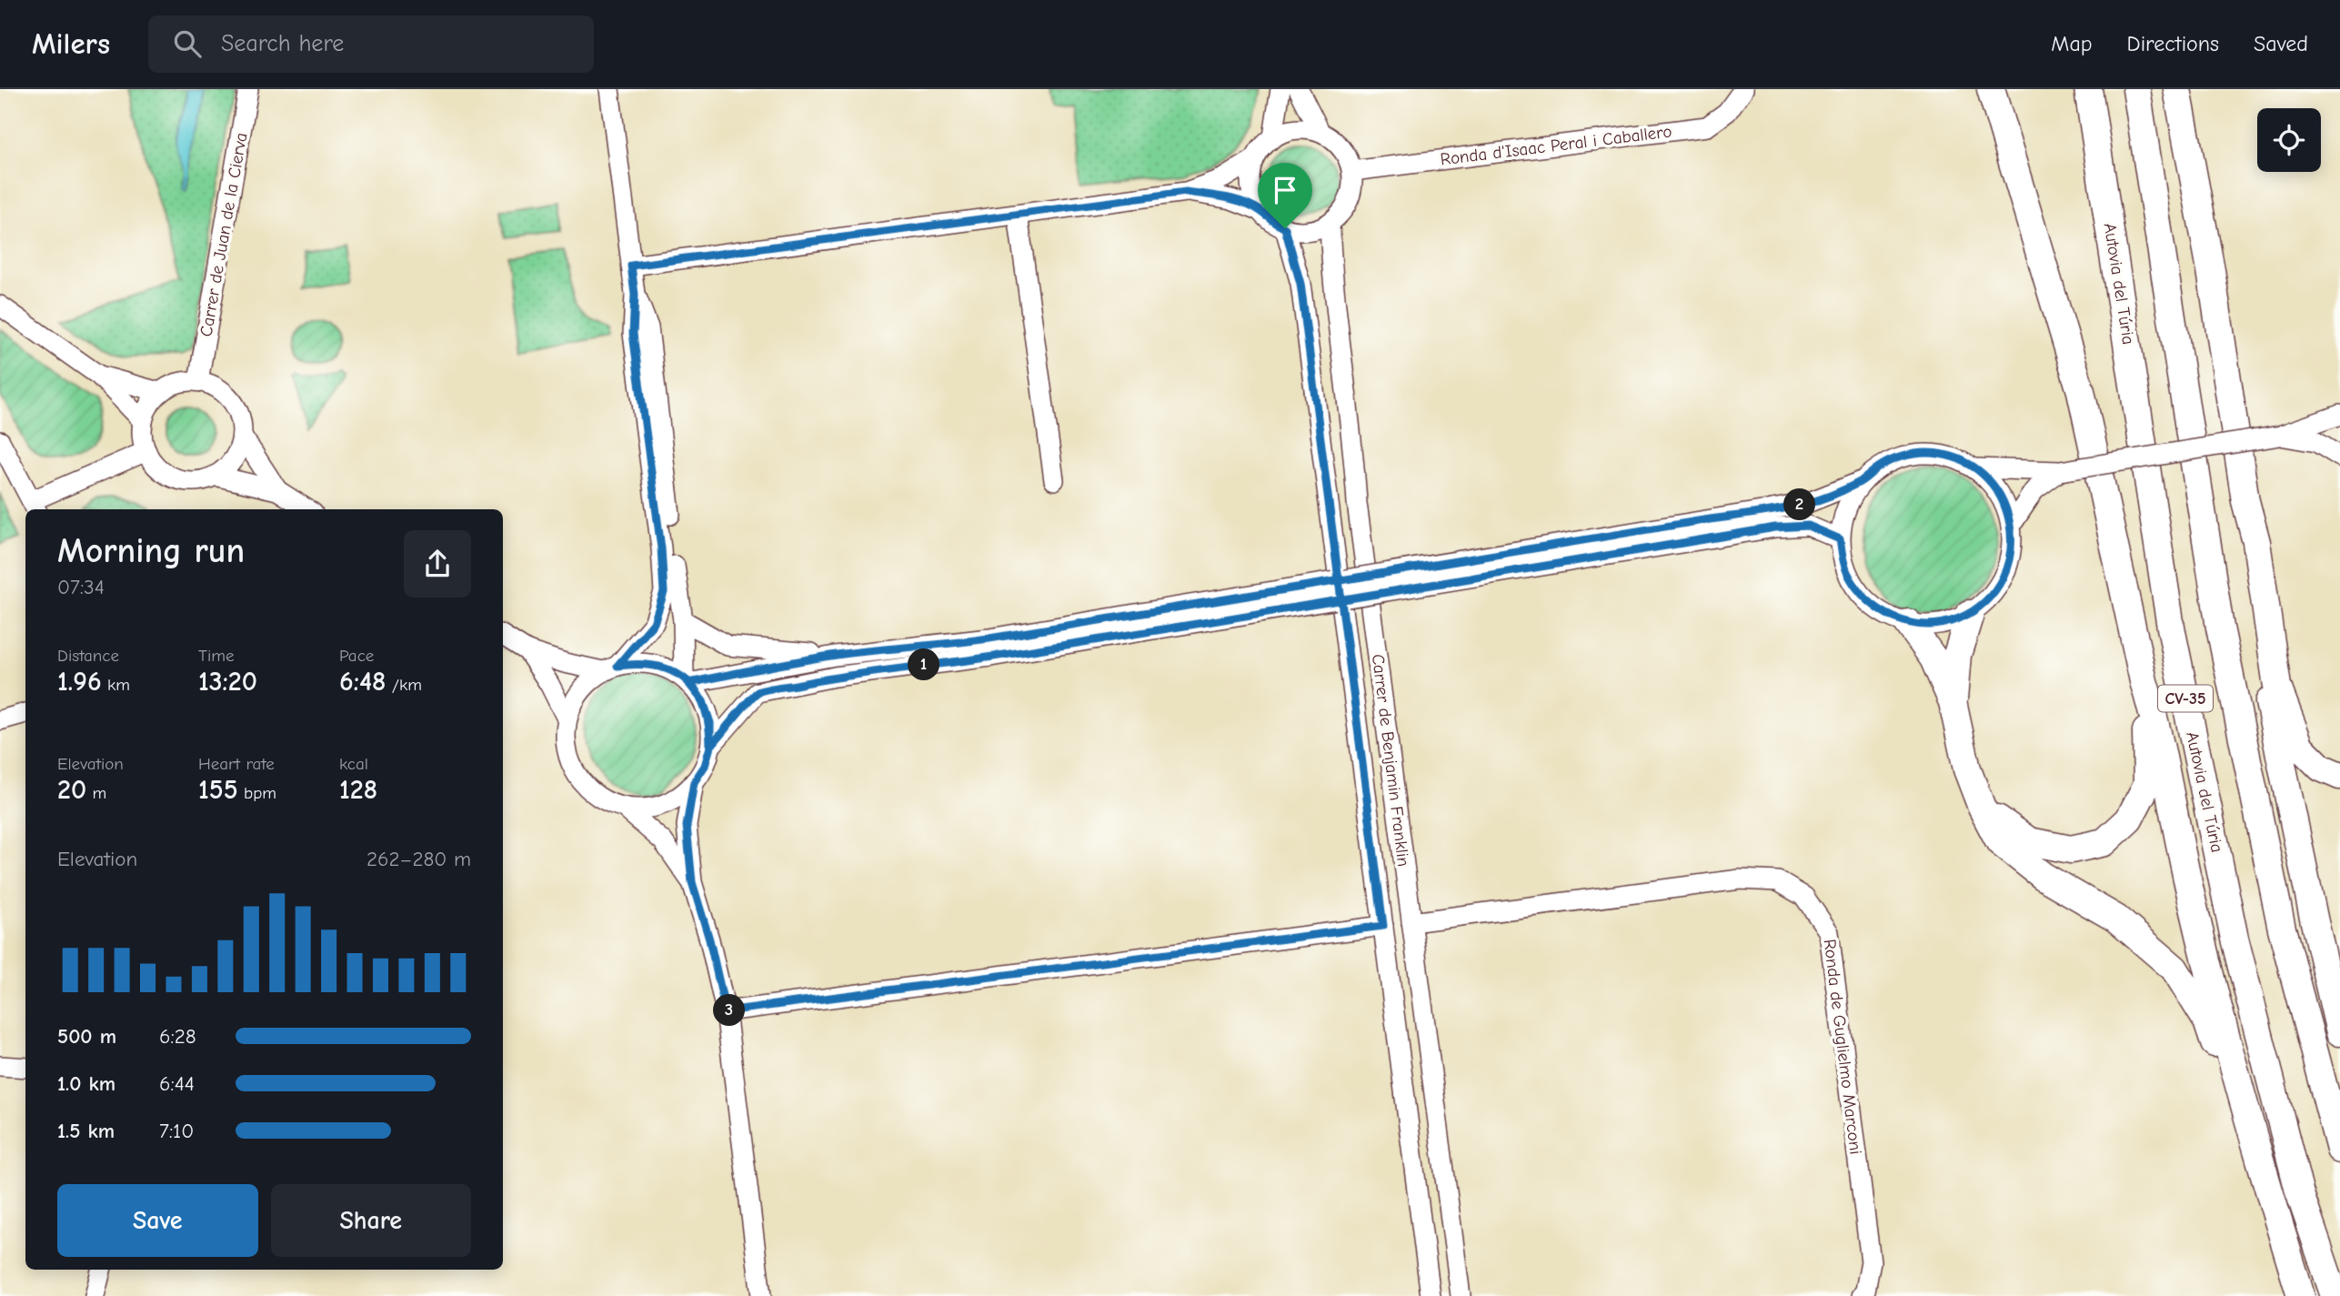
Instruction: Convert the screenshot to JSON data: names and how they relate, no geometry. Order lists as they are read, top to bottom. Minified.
{"streets":{"highway":["Autovia del Túria","CV-35"],"street":["Ronda d'Isaac Peral i Caballero","Carrer de Juan de la Cierva","Carrer de Benjamin Franklin","Ronda de Guglielmo Marconi"]},"crossings":[["Ronda d'Isaac Peral i Caballero","Carrer de Benjamin Franklin"],["Carrer de Benjamin Franklin","Ronda de Guglielmo Marconi"]],"page":{"header":"Milers","search":"Search here","nav":["Map","Directions","Saved"],"pins":["2","1","3"],"heading":["Morning run","07:34"],"stats":[["Distance","1.96 km"],["Time","13:20"],["Pace","6:48 /km"],["Elevation","20 m"],["Heart rate","155 bpm"],["kcal","128"]],"chart":["Elevation","262–280 m"],"list":[{"name":"500 m","note":"6:28"},{"name":"1.0 km","note":"6:44"},{"name":"1.5 km","note":"7:10"}],"buttons":["Save","Share"]}}
